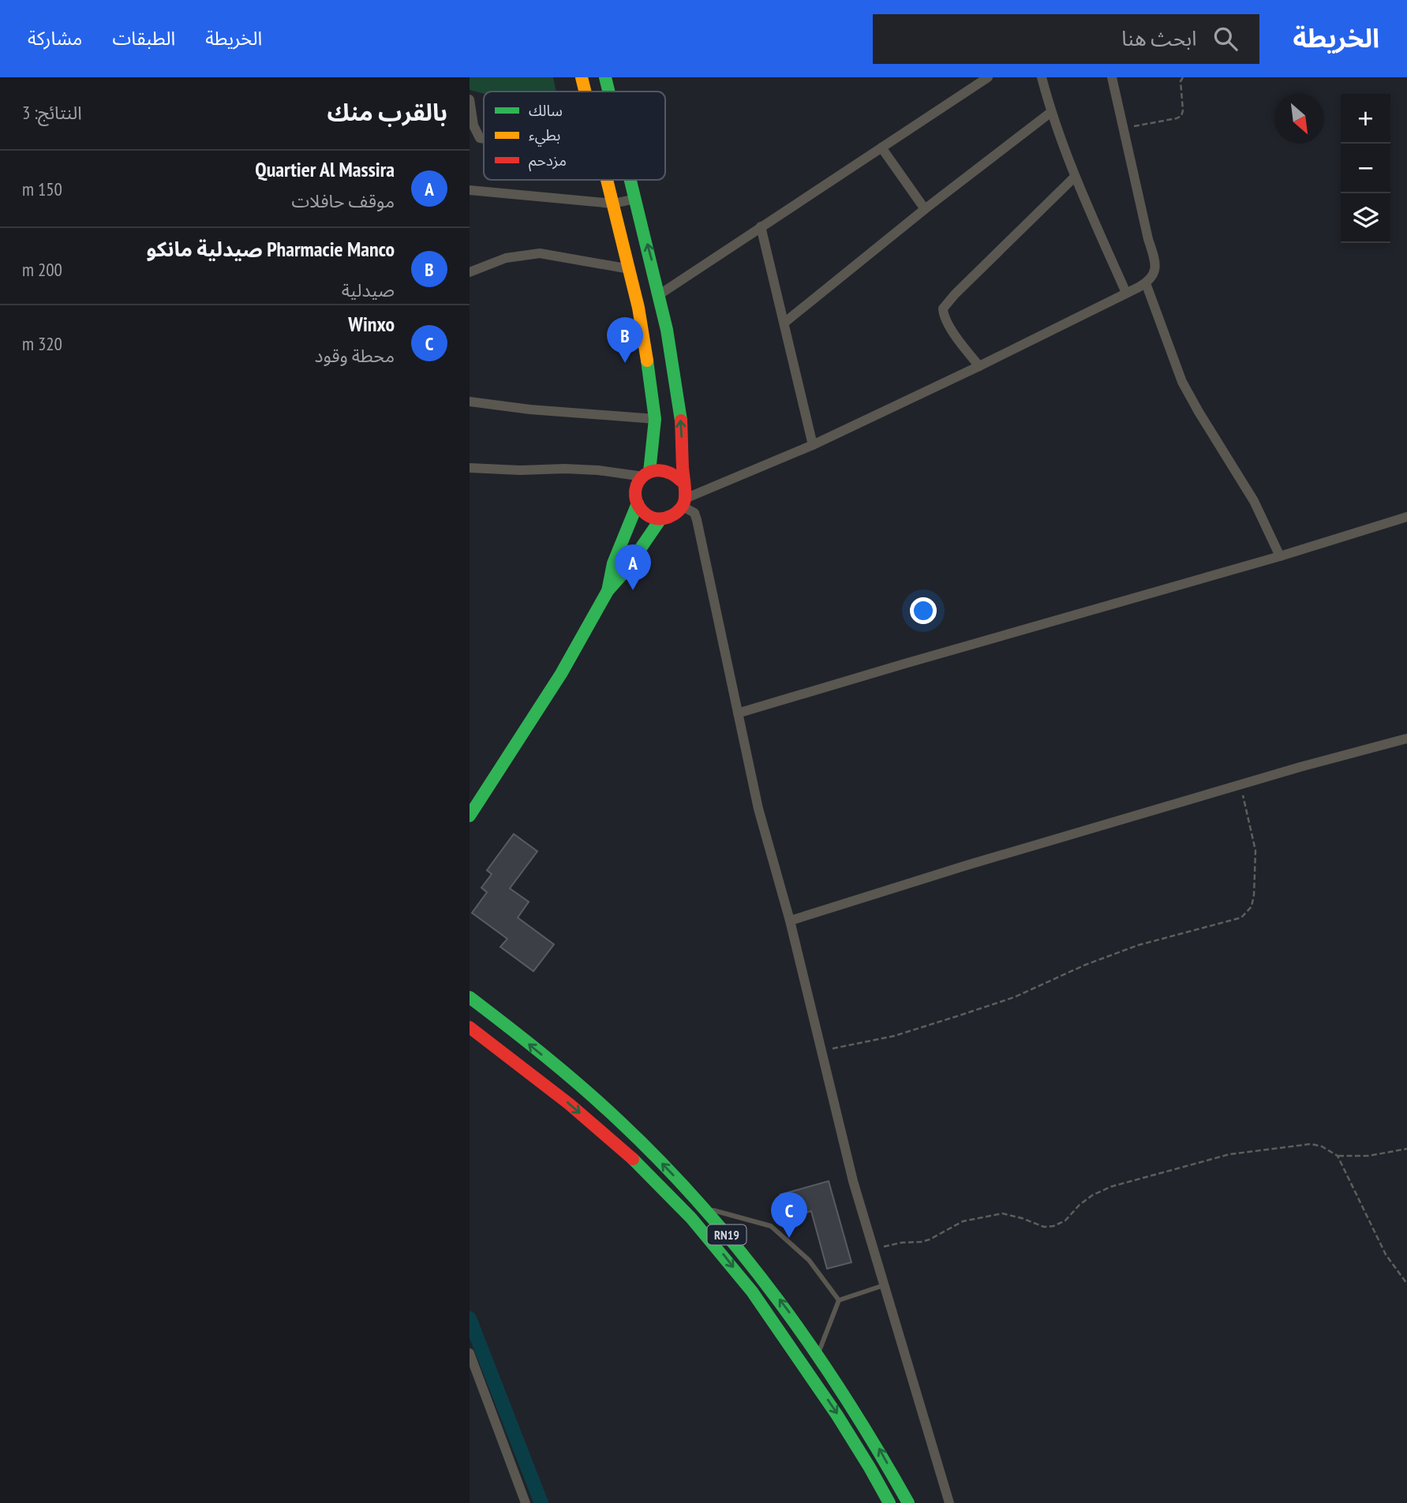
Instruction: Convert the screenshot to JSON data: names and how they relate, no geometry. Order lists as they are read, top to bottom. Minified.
{"streets":{"main road":["RN19"]},"legend":["سالك","بطيء","مزدحم"],"north":"bottom right","page":{"header":"الخريطة","search":"ابحث هنا","nav":["الخريطة","الطبقات","مشاركة"],"heading":["بالقرب منك","النتائج: 3"],"map_buttons":["+","−"],"list":[{"mark":"A","name":"Quartier Al Massira","note":"موقف حافلات","value":"150 m"},{"mark":"B","name":"Pharmacie Manco صيدلية مانكو","note":"صيدلية","value":"200 m"},{"mark":"C","name":"Winxo","note":"محطة وقود","value":"320 m"}],"pins":["B","A","C"]}}
